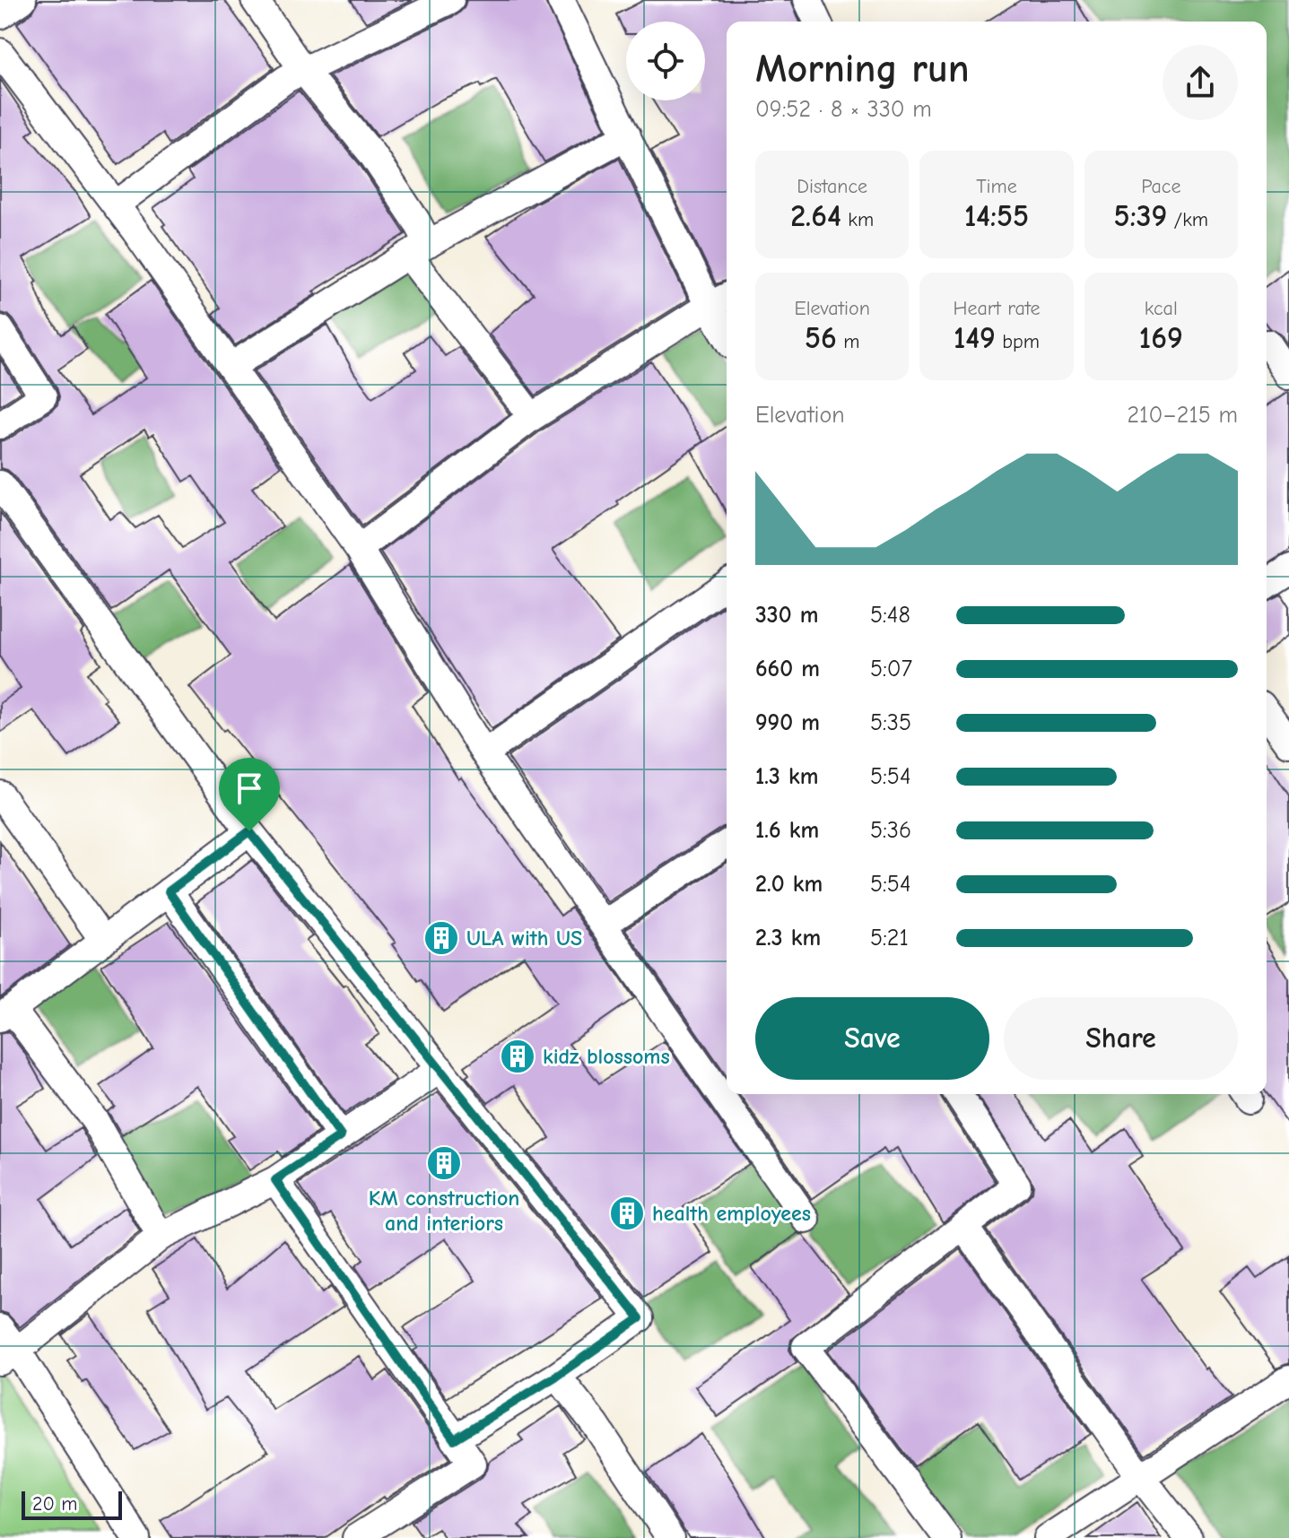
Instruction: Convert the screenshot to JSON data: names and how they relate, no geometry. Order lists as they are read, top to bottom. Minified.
{"places":{"building":["ULA with US","kidz blossoms","KM construction and interiors","health employees"]},"scale_bar":"20 m","page":{"heading":["Morning run","09:52 · 8 × 330 m"],"stats":[["Distance","2.64 km"],["Time","14:55"],["Pace","5:39 /km"],["Elevation","56 m"],["Heart rate","149 bpm"],["kcal","169"]],"chart":["Elevation","210–215 m"],"list":[{"name":"330 m","note":"5:48"},{"name":"660 m","note":"5:07"},{"name":"990 m","note":"5:35"},{"name":"1.3 km","note":"5:54"},{"name":"1.6 km","note":"5:36"},{"name":"2.0 km","note":"5:54"},{"name":"2.3 km","note":"5:21"}],"buttons":["Save","Share"],"scale":"20 m"}}
